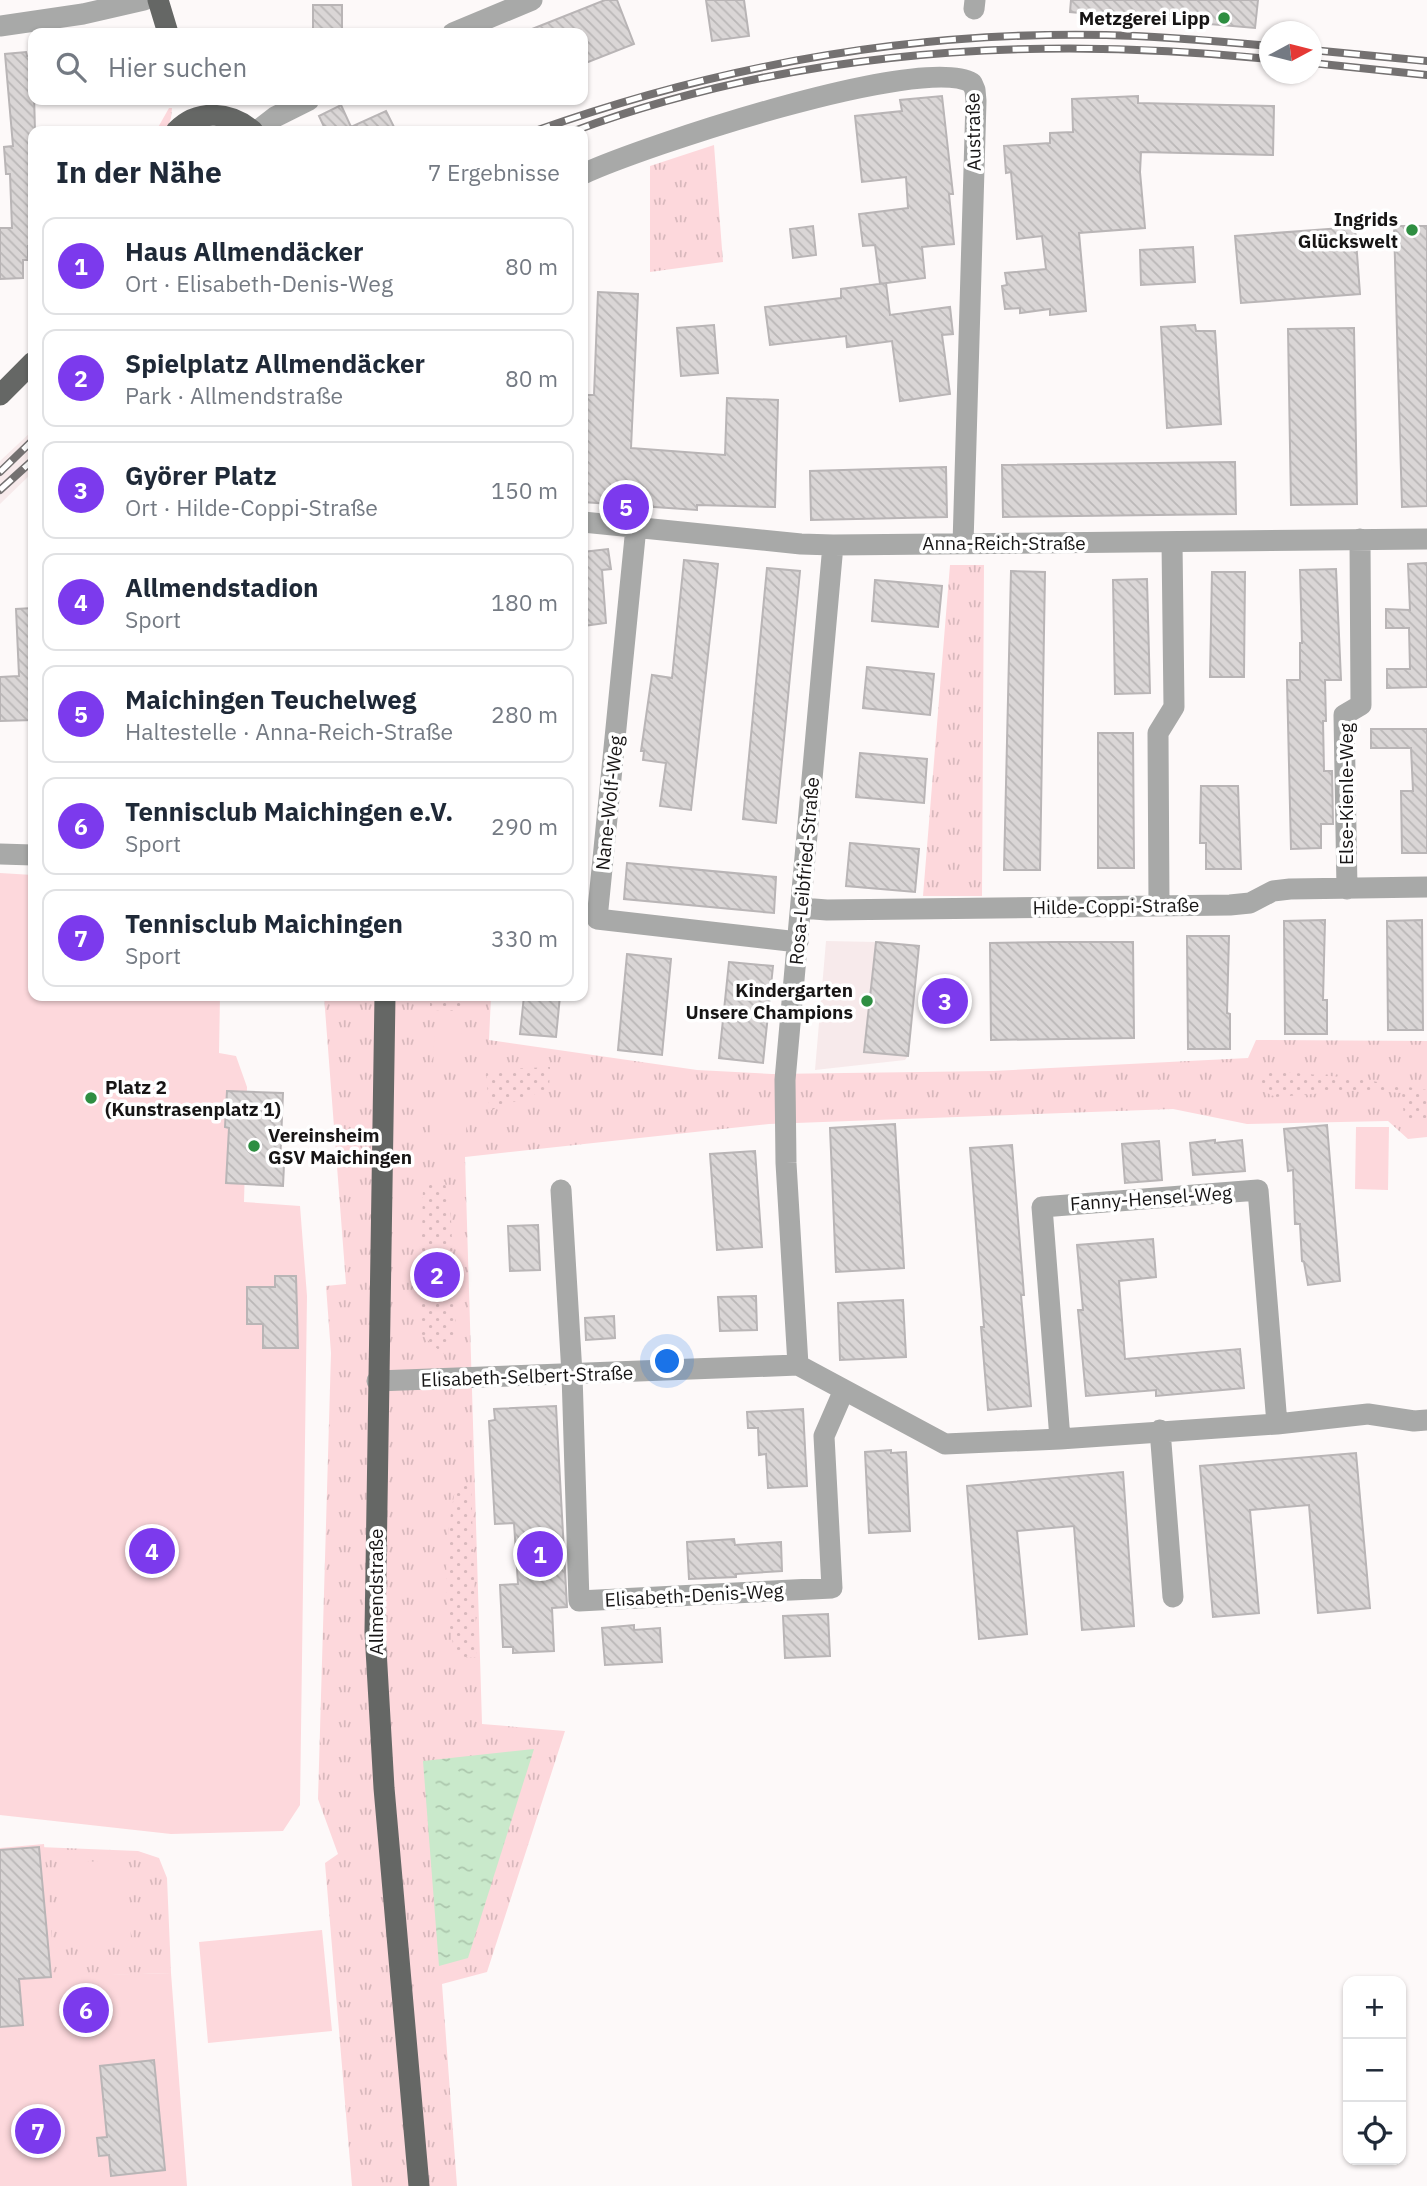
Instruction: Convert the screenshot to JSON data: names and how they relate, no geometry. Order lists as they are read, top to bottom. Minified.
{"streets":{"main road":["Allmendstraße"],"street":["Austraße","Anna-Reich-Straße","Else-Kienle-Weg","Nane-Wolf-Weg","Rosa-Leibfried-Straße","Hilde-Coppi-Straße","Fanny-Hensel-Weg","Elisabeth-Selbert-Straße","Elisabeth-Denis-Weg"]},"crossings":[["Austraße","Anna-Reich-Straße"],["Anna-Reich-Straße","Else-Kienle-Weg"],["Anna-Reich-Straße","Nane-Wolf-Weg"],["Anna-Reich-Straße","Rosa-Leibfried-Straße"],["Else-Kienle-Weg","Hilde-Coppi-Straße"],["Nane-Wolf-Weg","Rosa-Leibfried-Straße"],["Rosa-Leibfried-Straße","Hilde-Coppi-Straße"],["Rosa-Leibfried-Straße","Elisabeth-Selbert-Straße"],["Elisabeth-Selbert-Straße","Allmendstraße"],["Elisabeth-Selbert-Straße","Elisabeth-Denis-Weg"]],"places":["Metzgerei Lipp","Ingrids Glückswelt","Kindergarten Unsere Champions","Platz 2 (Kunstrasenplatz 1)","Vereinsheim GSV Maichingen"],"north":"right","page":{"search":"Hier suchen","heading":["In der Nähe","7 Ergebnisse"],"list":[{"mark":"1","name":"Haus Allmendäcker","note":"Ort · Elisabeth-Denis-Weg","value":"80 m"},{"mark":"2","name":"Spielplatz Allmendäcker","note":"Park · Allmendstraße","value":"80 m"},{"mark":"3","name":"Györer Platz","note":"Ort · Hilde-Coppi-Straße","value":"150 m"},{"mark":"4","name":"Allmendstadion","note":"Sport","value":"180 m"},{"mark":"5","name":"Maichingen Teuchelweg","note":"Haltestelle · Anna-Reich-Straße","value":"280 m"},{"mark":"6","name":"Tennisclub Maichingen e.V.","note":"Sport","value":"290 m"},{"mark":"7","name":"Tennisclub Maichingen","note":"Sport","value":"330 m"}],"pins":["5","3","2","4","1","6","7"],"map_buttons":["+","−"]}}
